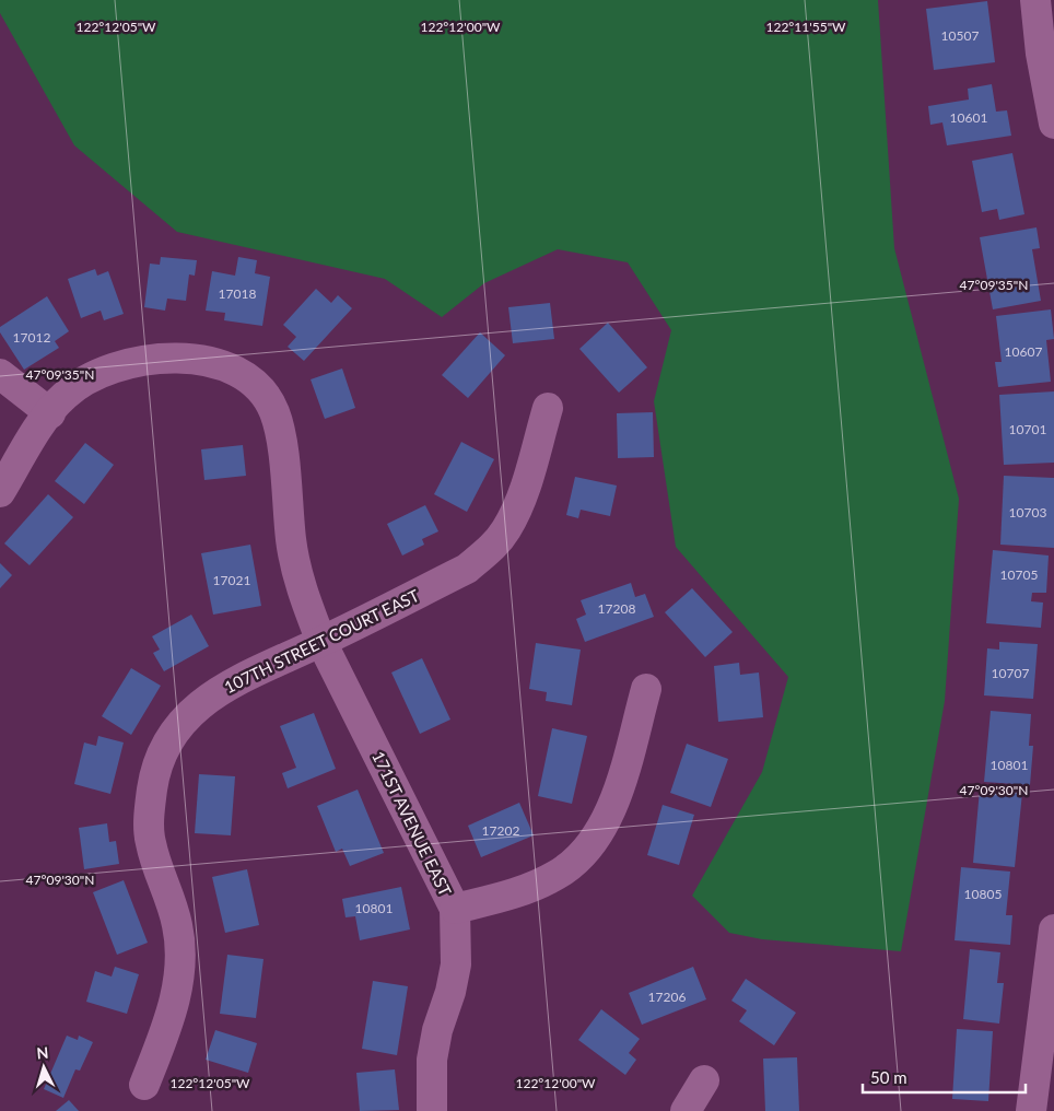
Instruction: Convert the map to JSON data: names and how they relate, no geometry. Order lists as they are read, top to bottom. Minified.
{"streets":{"street":["107TH STREET COURT EAST","171ST AVENUE EAST"]},"crossings":[["107TH STREET COURT EAST","171ST AVENUE EAST"]],"house_numbers":["10507","10601","17018","17012","10607","10701","10703","10705","17021","17208","10707","10801","17202","10805","10801","17206"],"scale_bar":"50 m","north":"top","coordinates":["122°12'05\"W","122°12'00\"W","122°11'55\"W","47°09'35\"N","47°09'30\"N"]}
